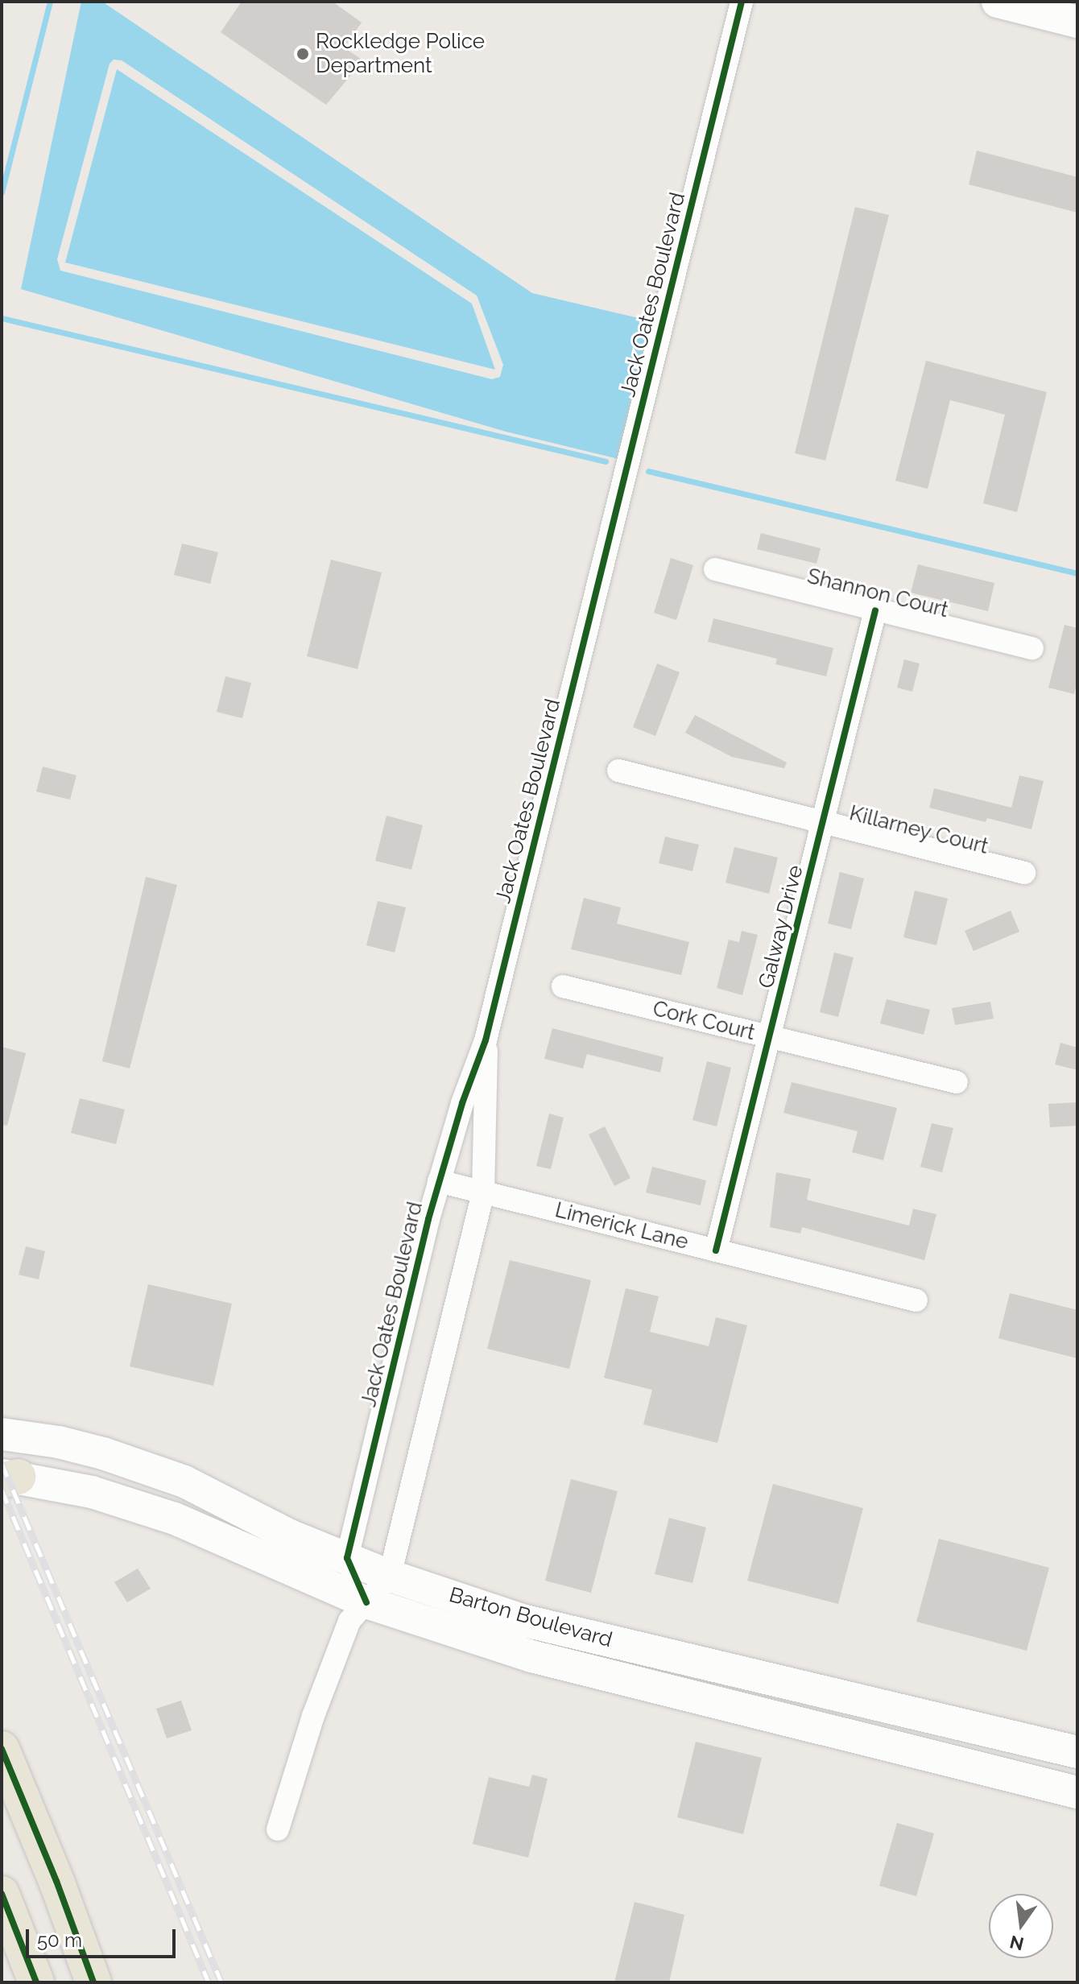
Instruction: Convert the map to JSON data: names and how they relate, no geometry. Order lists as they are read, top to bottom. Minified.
{"streets":{"main road":["Barton Boulevard"],"street":["Jack Oates Boulevard","Shannon Court","Killarney Court","Galway Drive","Cork Court","Limerick Lane"]},"crossings":[["Jack Oates Boulevard","Limerick Lane"],["Jack Oates Boulevard","Barton Boulevard"],["Shannon Court","Galway Drive"],["Killarney Court","Galway Drive"],["Galway Drive","Cork Court"],["Galway Drive","Limerick Lane"]],"places":["Rockledge Police Department"],"scale_bar":"50 m","north":"bottom"}
